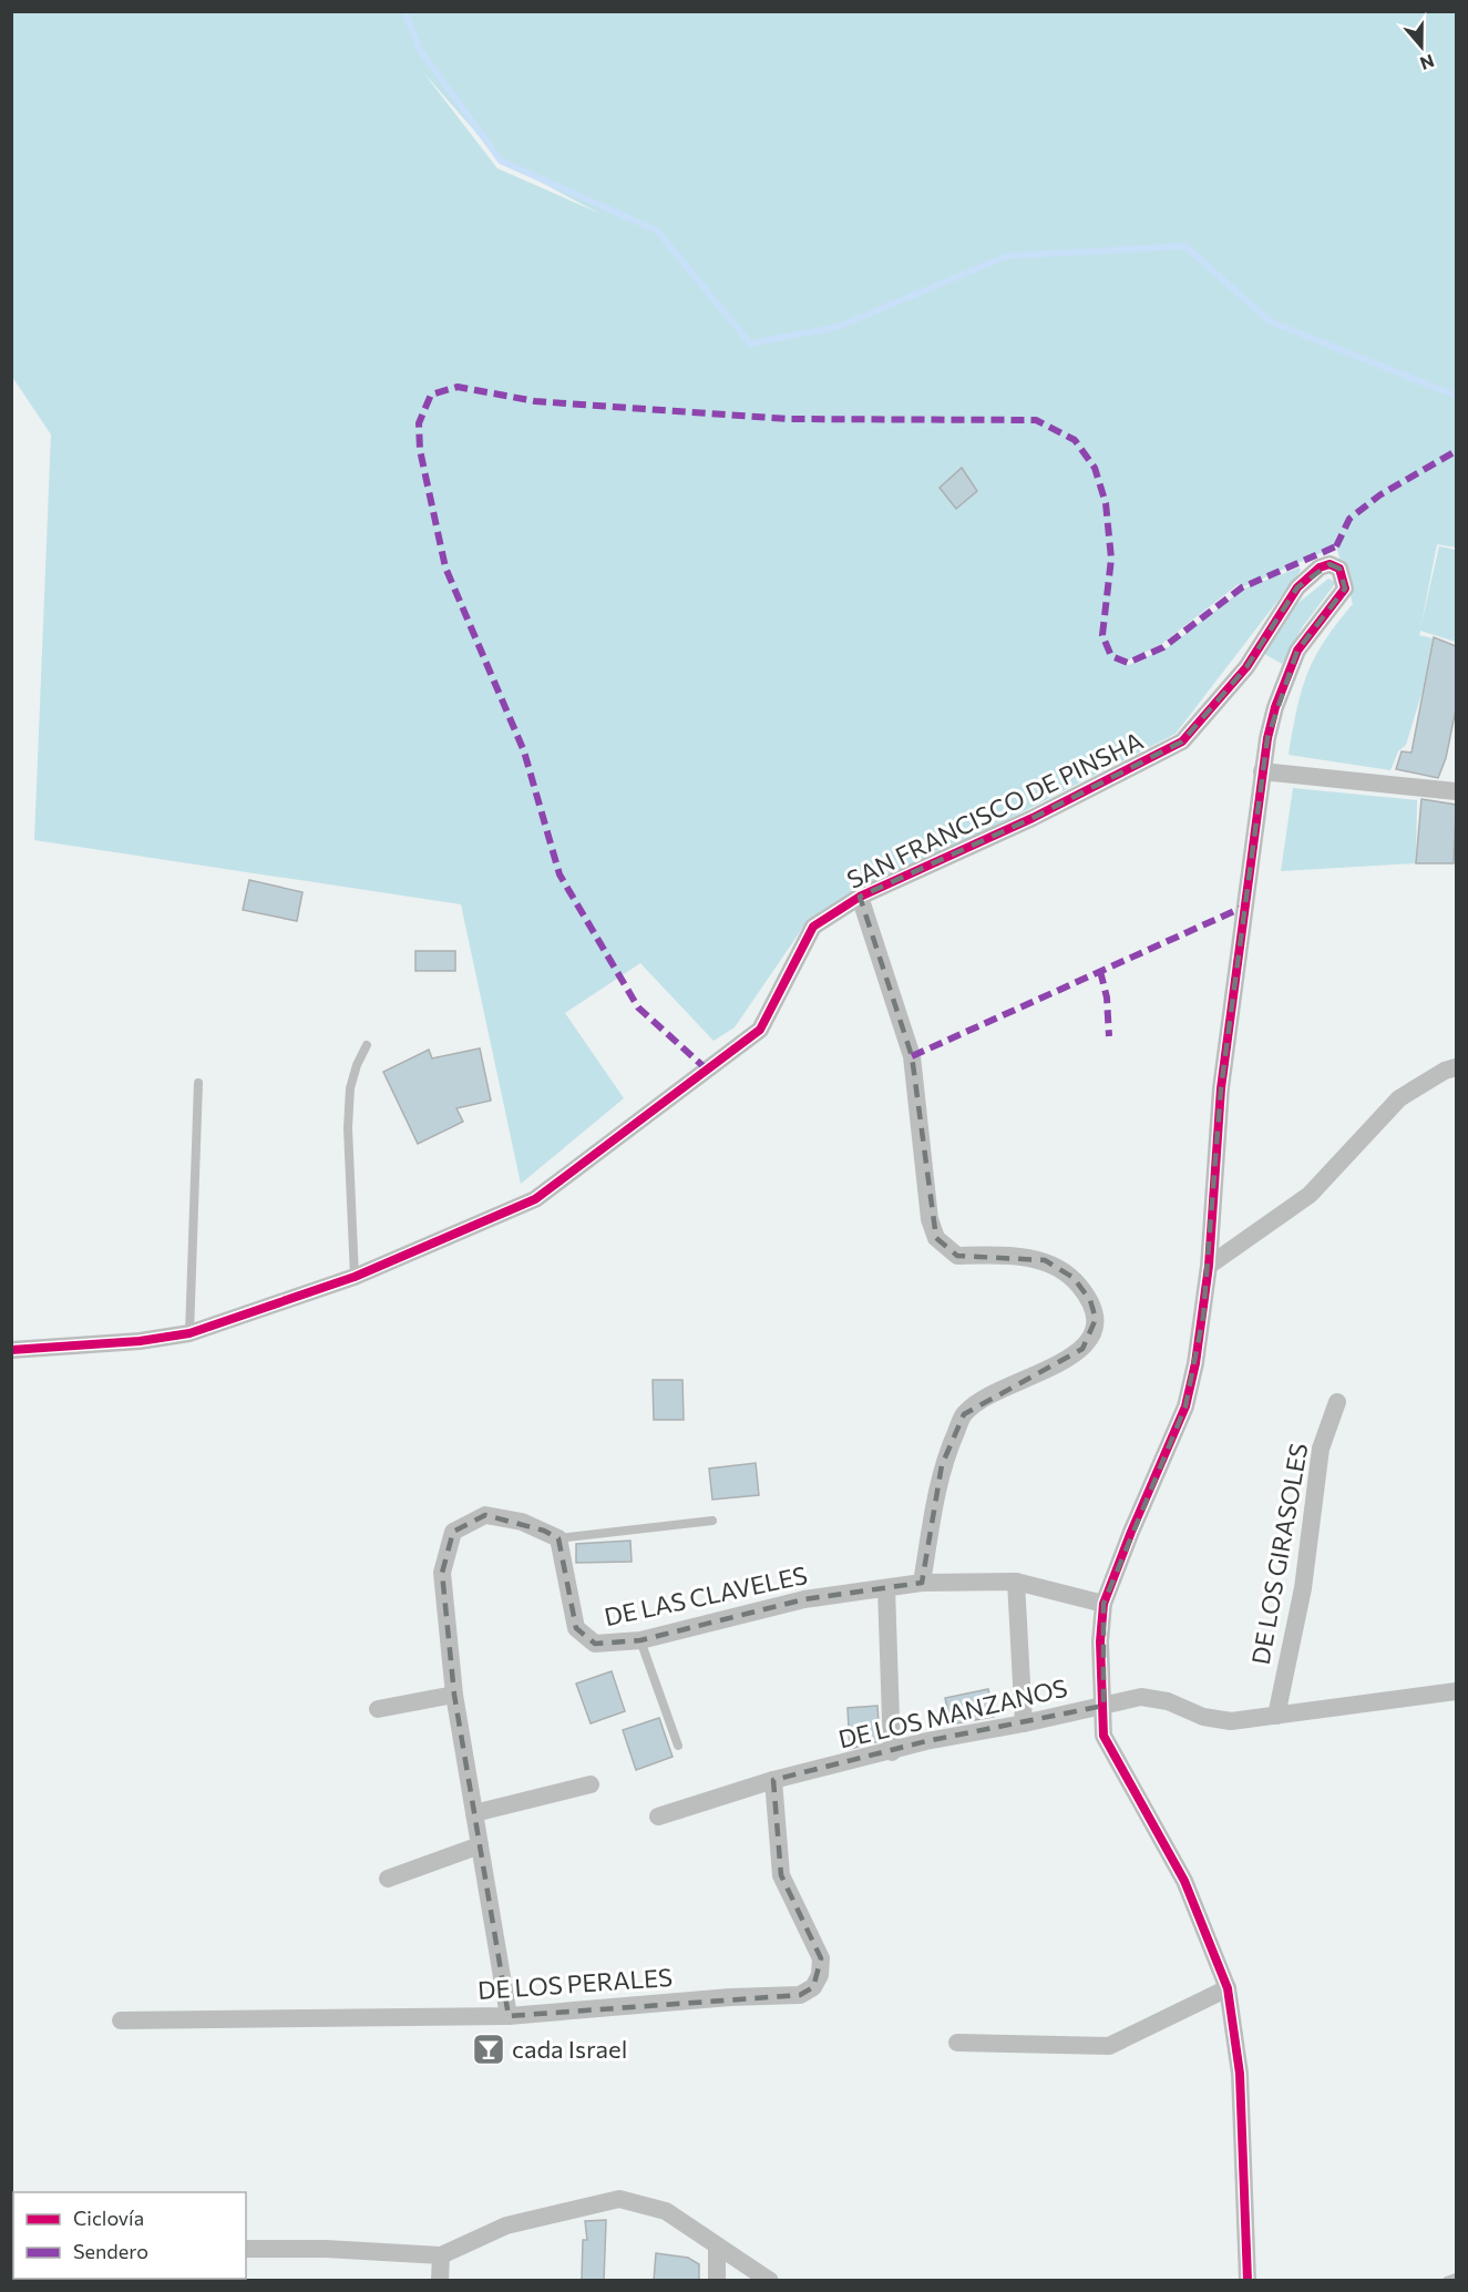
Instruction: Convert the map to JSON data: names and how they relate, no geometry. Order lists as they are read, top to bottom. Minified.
{"streets":{"street":["SAN FRANCISCO DE PINSHA","DE LOS GIRASOLES","DE LAS CLAVELES","DE LOS MANZANOS","DE LOS PERALES"]},"crossings":[["DE LOS GIRASOLES","DE LOS MANZANOS"],["DE LOS MANZANOS","DE LOS PERALES"]],"places":{"bar":["cada Israel"]},"legend":["Ciclovía","Sendero"],"north":"bottom"}
